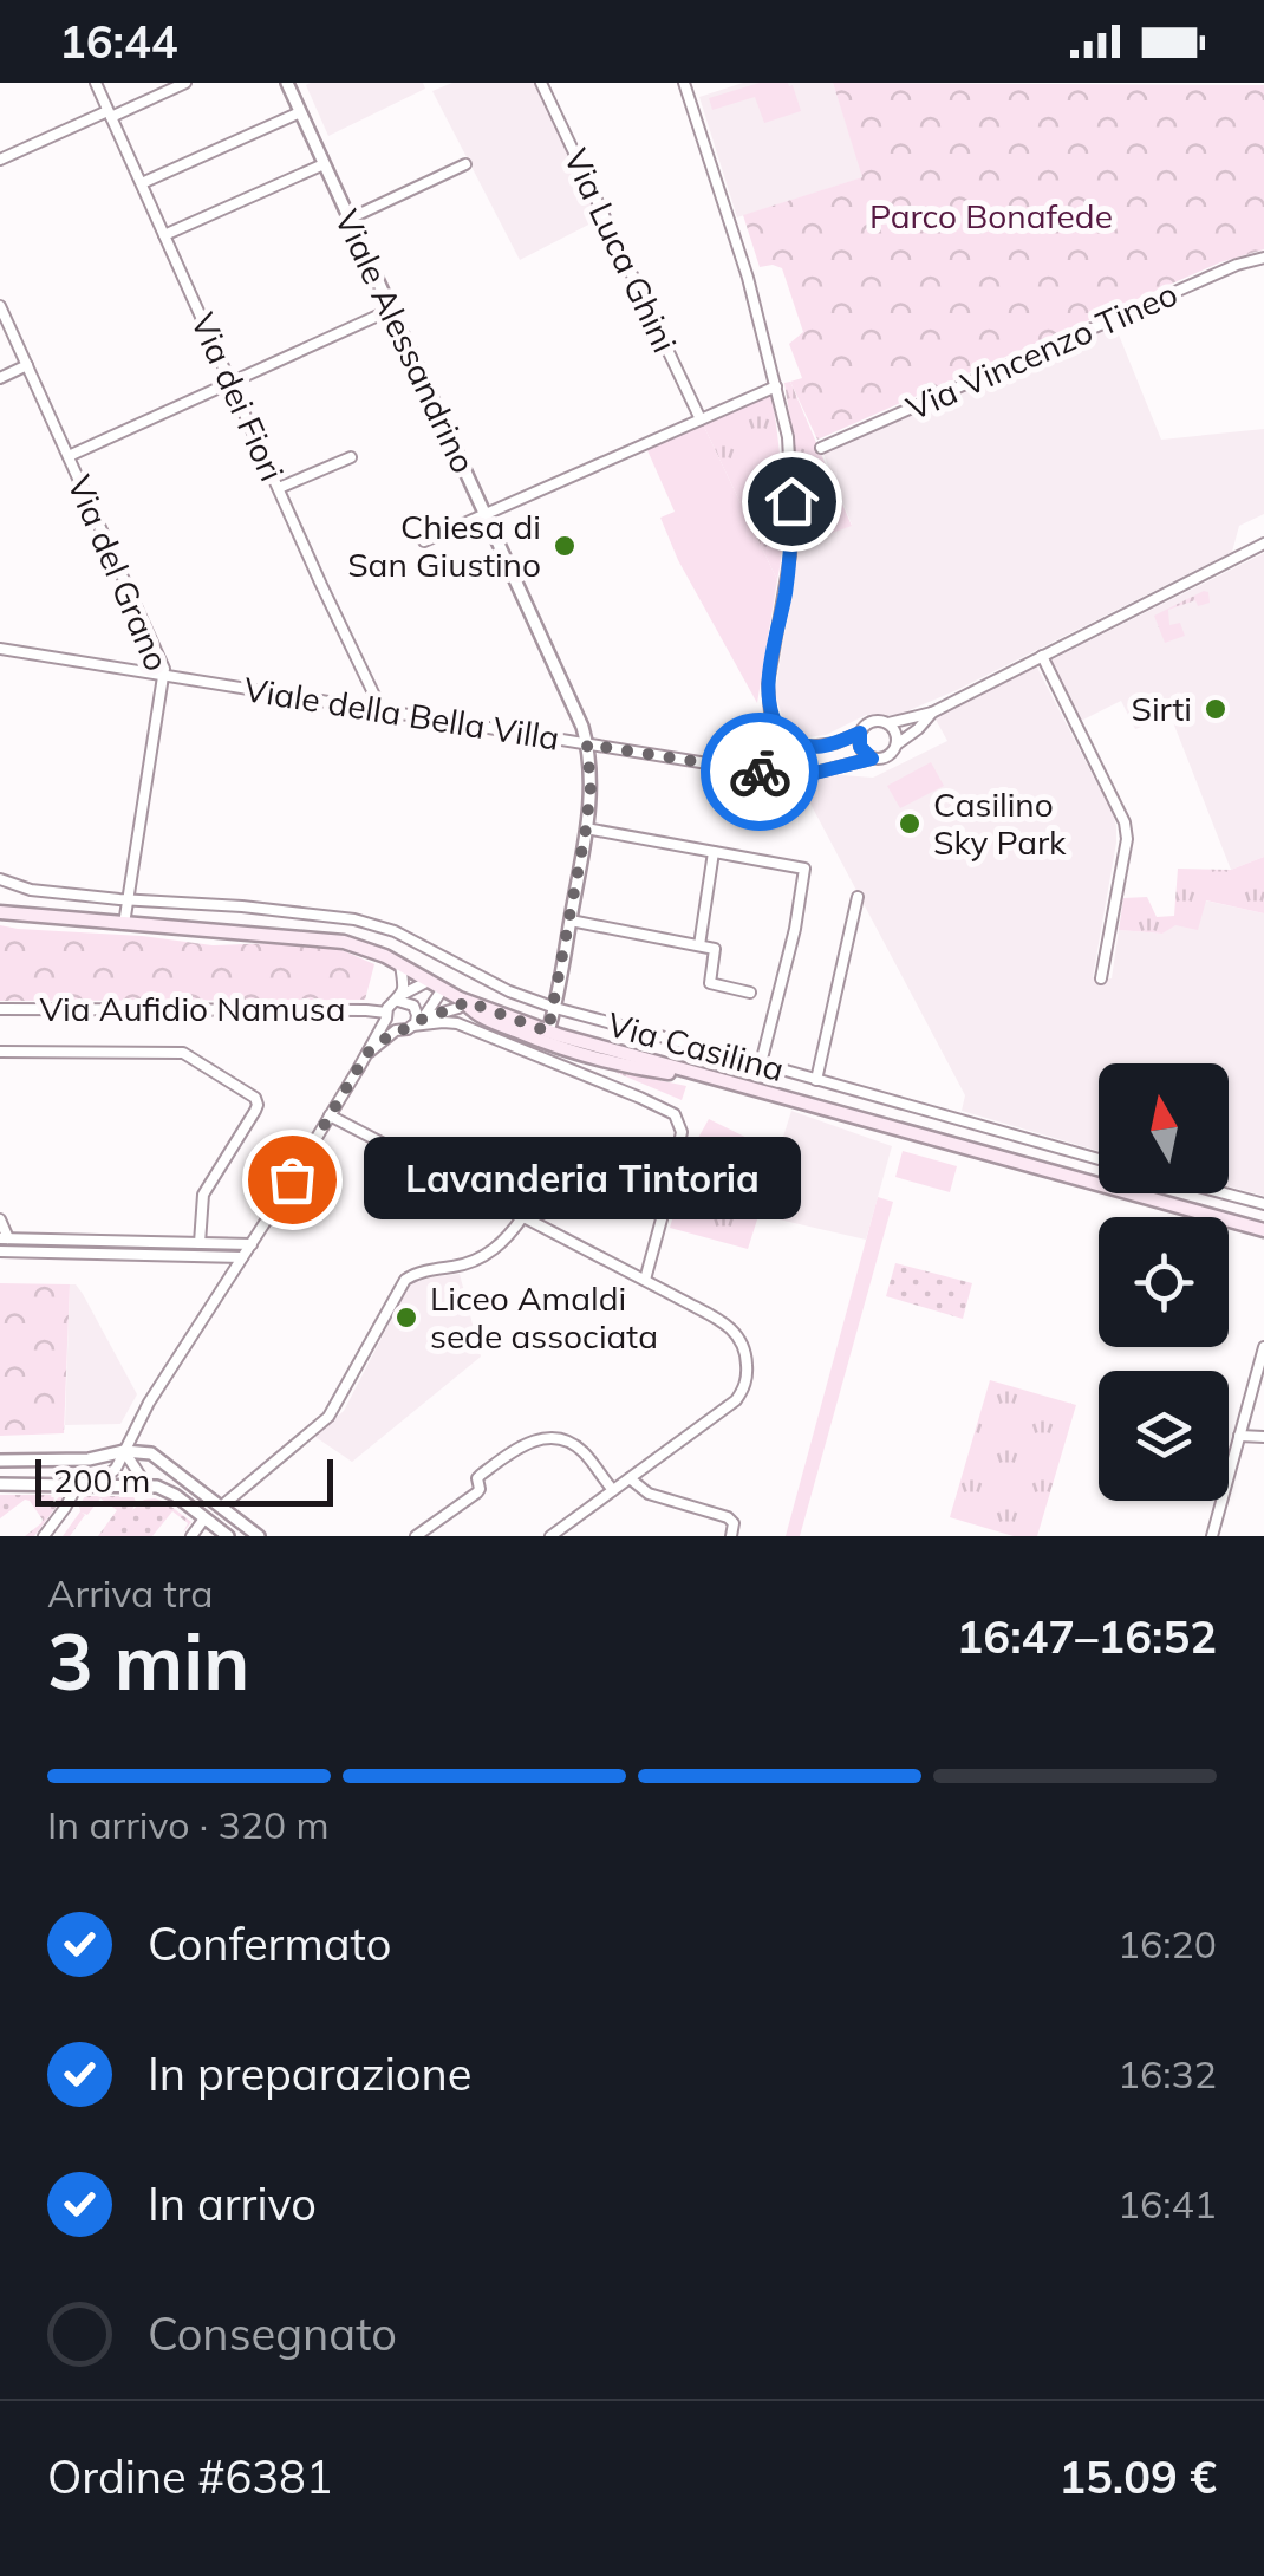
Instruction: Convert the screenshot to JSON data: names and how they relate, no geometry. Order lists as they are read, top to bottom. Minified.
{"streets":{"main road":["Via Casilina"],"street":["Via Luca Ghini","Viale Alessandrino","Via Vincenzo Tineo","Via dei Fiori","Via del Grano","Viale della Bella Villa","Via Aufidio Namusa"]},"crossings":[["Viale Alessandrino","Viale della Bella Villa"],["Viale Alessandrino","Via Casilina"],["Via dei Fiori","Viale della Bella Villa"],["Via del Grano","Viale della Bella Villa"],["Via del Grano","Via Casilina"]],"parks":["Parco Bonafede"],"places":["Chiesa di San Giustino","Sirti","Casilino Sky Park","Lavanderia Tintoria","Liceo Amaldi sede associata"],"scale_bar":"200 m","north":"top","page":{"status":"16:44","bubble":"Lavanderia Tintoria","scale":"200 m","heading":["3 min","Arriva tra","16:47–16:52"],"panel":["Ordine #6381","15.09 €"],"bar":"In arrivo · 320 m","list":[["Confermato","16:20"],["In preparazione","16:32"],["In arrivo","16:41"],"Consegnato"]}}
